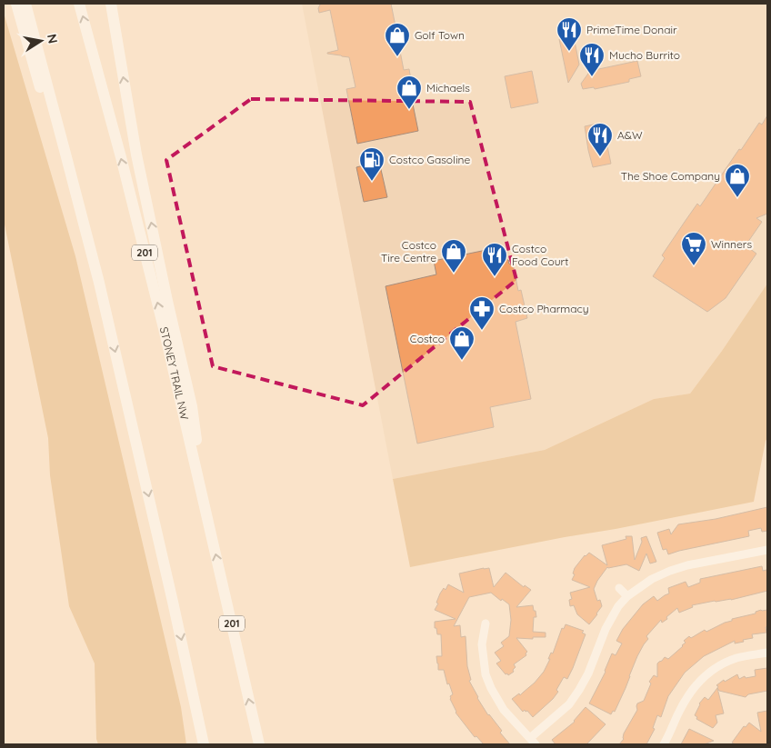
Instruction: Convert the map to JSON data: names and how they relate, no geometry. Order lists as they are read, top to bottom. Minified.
{"streets":{"highway":["201","STONEY TRAIL NW"]},"places":{"restaurant":["PrimeTime Donair","Mucho Burrito","A&W","Costco Food Court"],"shop":["Golf Town","Michaels","The Shoe Company","Costco Tire Centre","Costco"],"fuel station":["Costco Gasoline"],"supermarket":["Winners"],"pharmacy":["Costco Pharmacy"]},"north":"right"}
